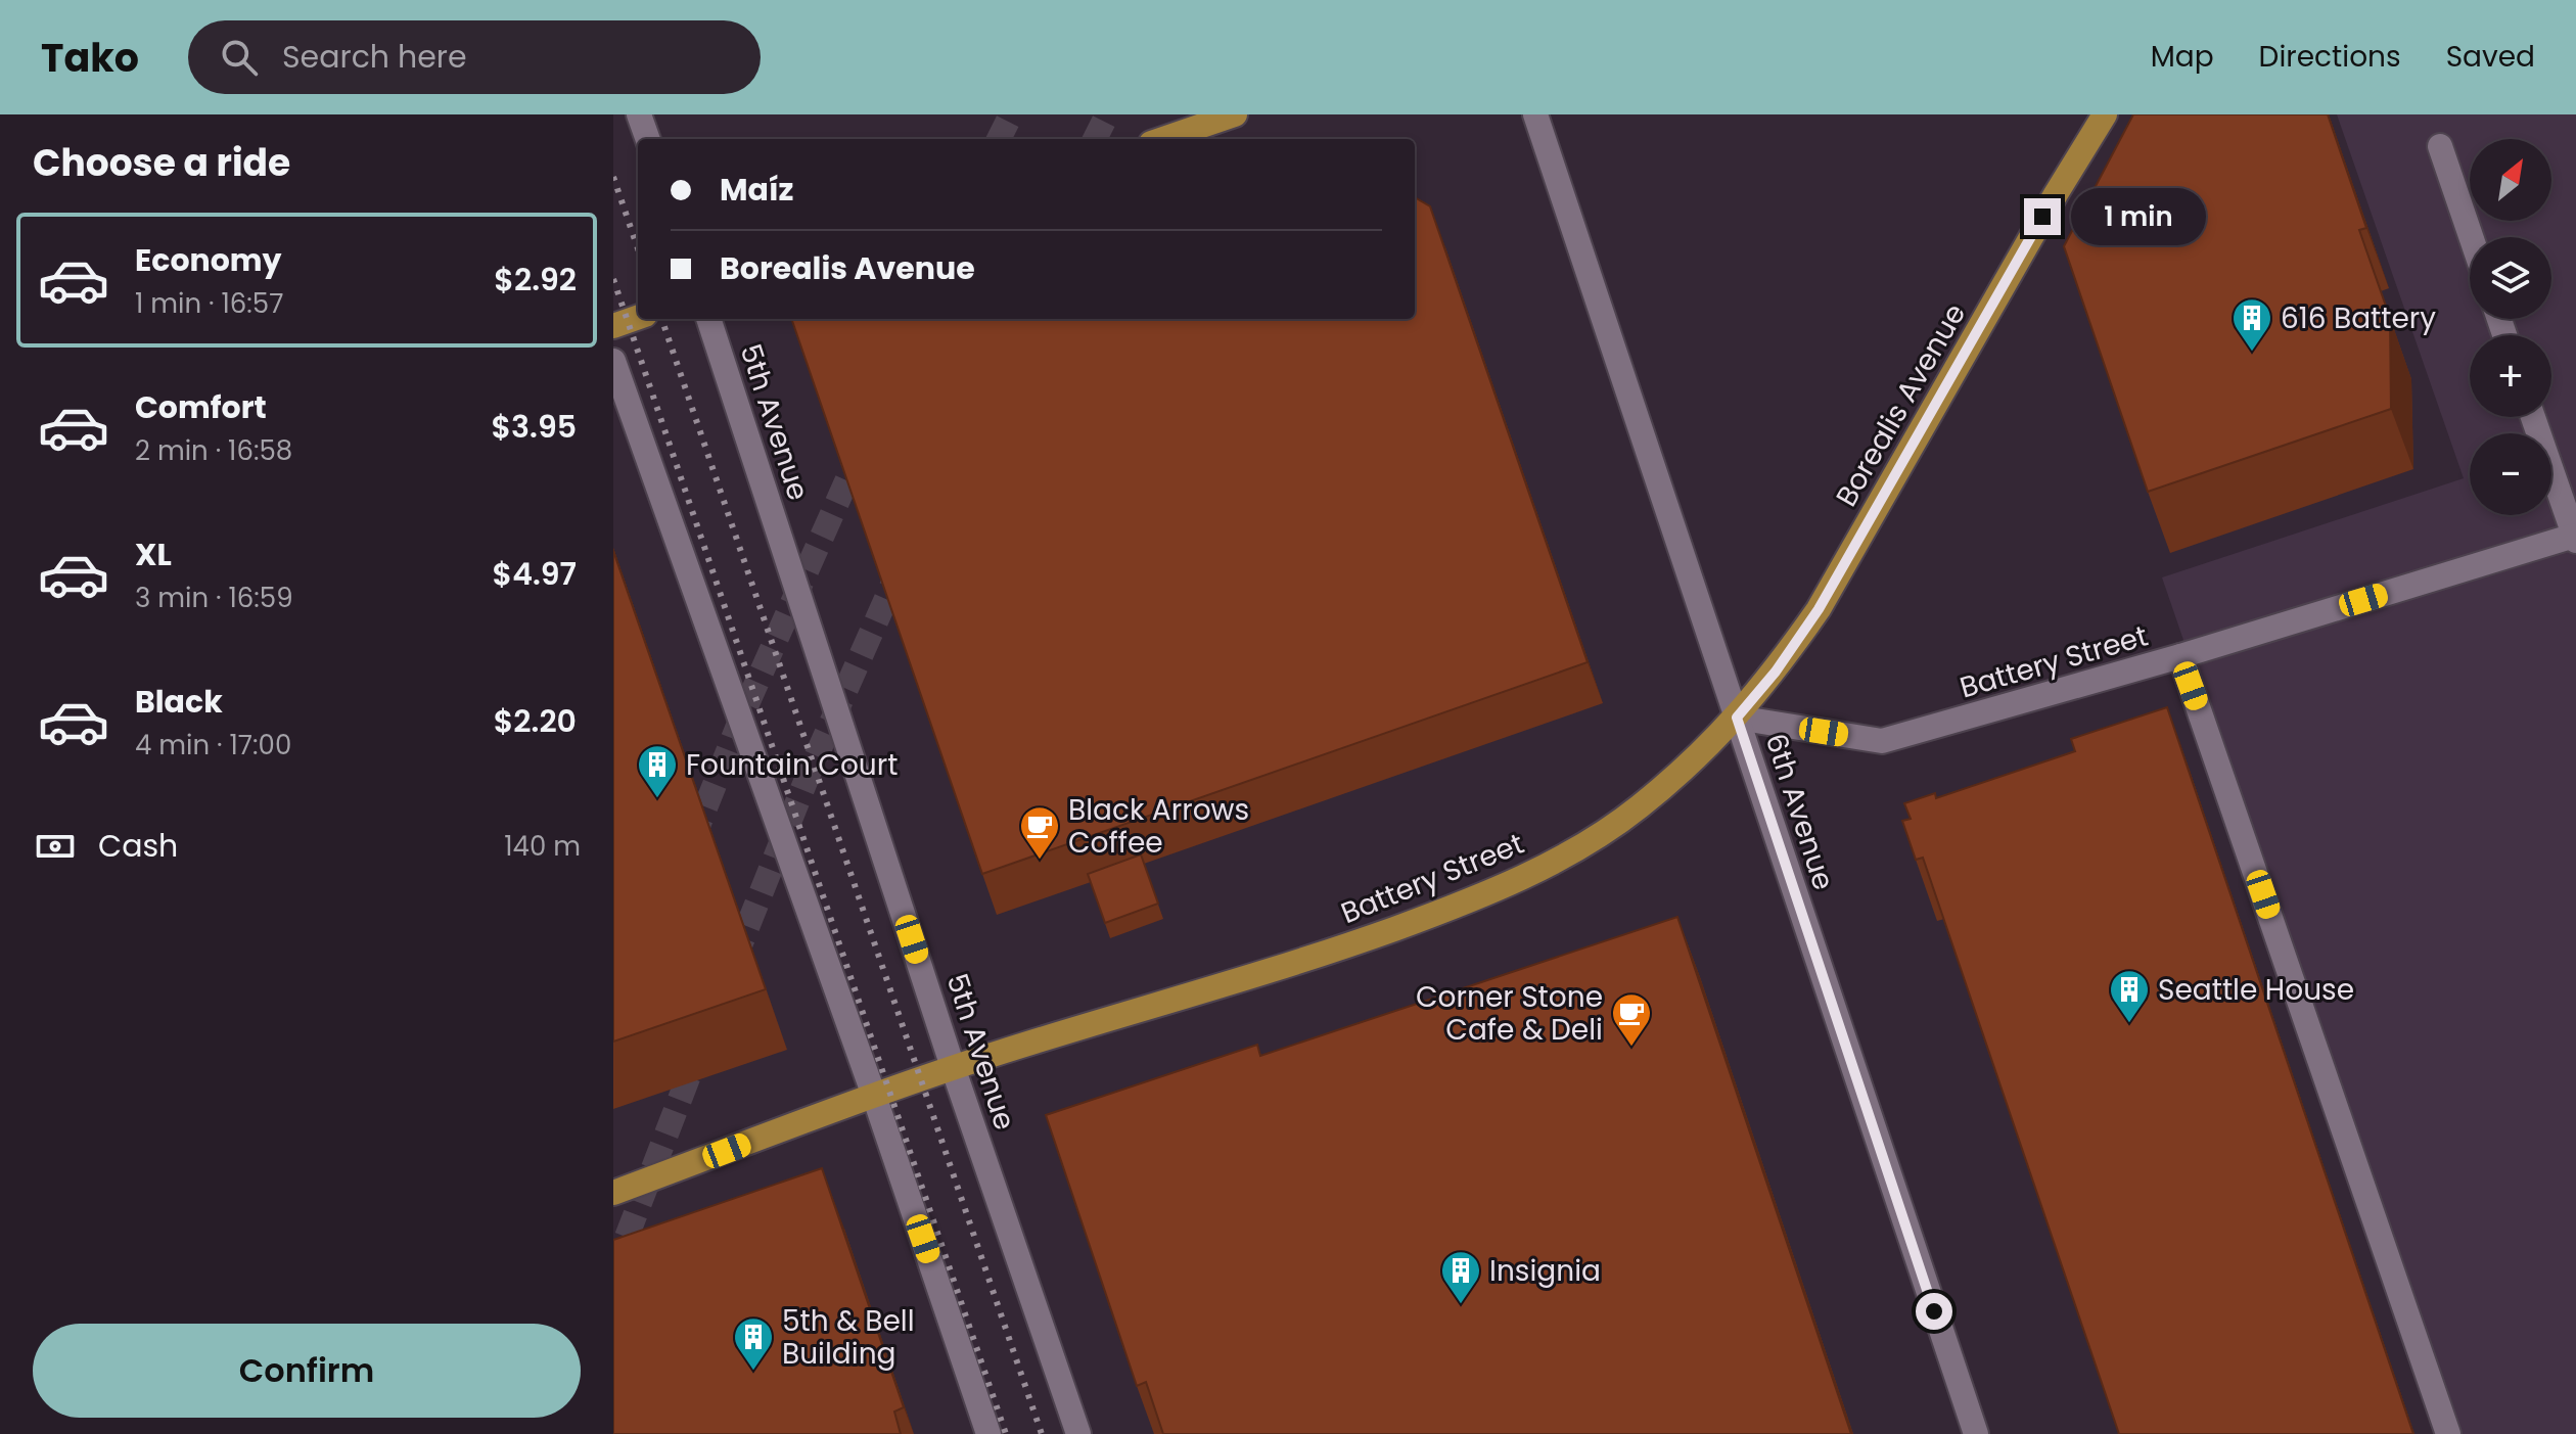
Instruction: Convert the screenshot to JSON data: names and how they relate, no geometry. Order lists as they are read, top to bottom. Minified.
{"streets":{"main road":["Borealis Avenue","5th Avenue","Battery Street","6th Avenue"]},"crossings":[["Borealis Avenue","Battery Street"],["Borealis Avenue","6th Avenue"],["5th Avenue","Battery Street"],["Battery Street","6th Avenue"]],"places":{"building":["616 Battery","Fountain Court","Seattle House","Insignia","5th & Bell Building"],"cafe":["Black Arrows Coffee","Corner Stone Cafe & Deli"]},"north":"top right","page":{"header":"Tako","search":"Search here","nav":["Map","Directions","Saved"],"heading":"Choose a ride","map_buttons":["+","−"],"banner":["Maíz","Borealis Avenue"],"bubble":"1 min","list":[{"name":"Economy","note":"1 min · 16:57","value":"$2.92"},{"name":"Comfort","note":"2 min · 16:58","value":"$3.95"},{"name":"XL","note":"3 min · 16:59","value":"$4.97"},{"name":"Black","note":"4 min · 17:00","value":"$2.20"}],"pay":["Cash","140 m"],"buttons":"Confirm"}}
